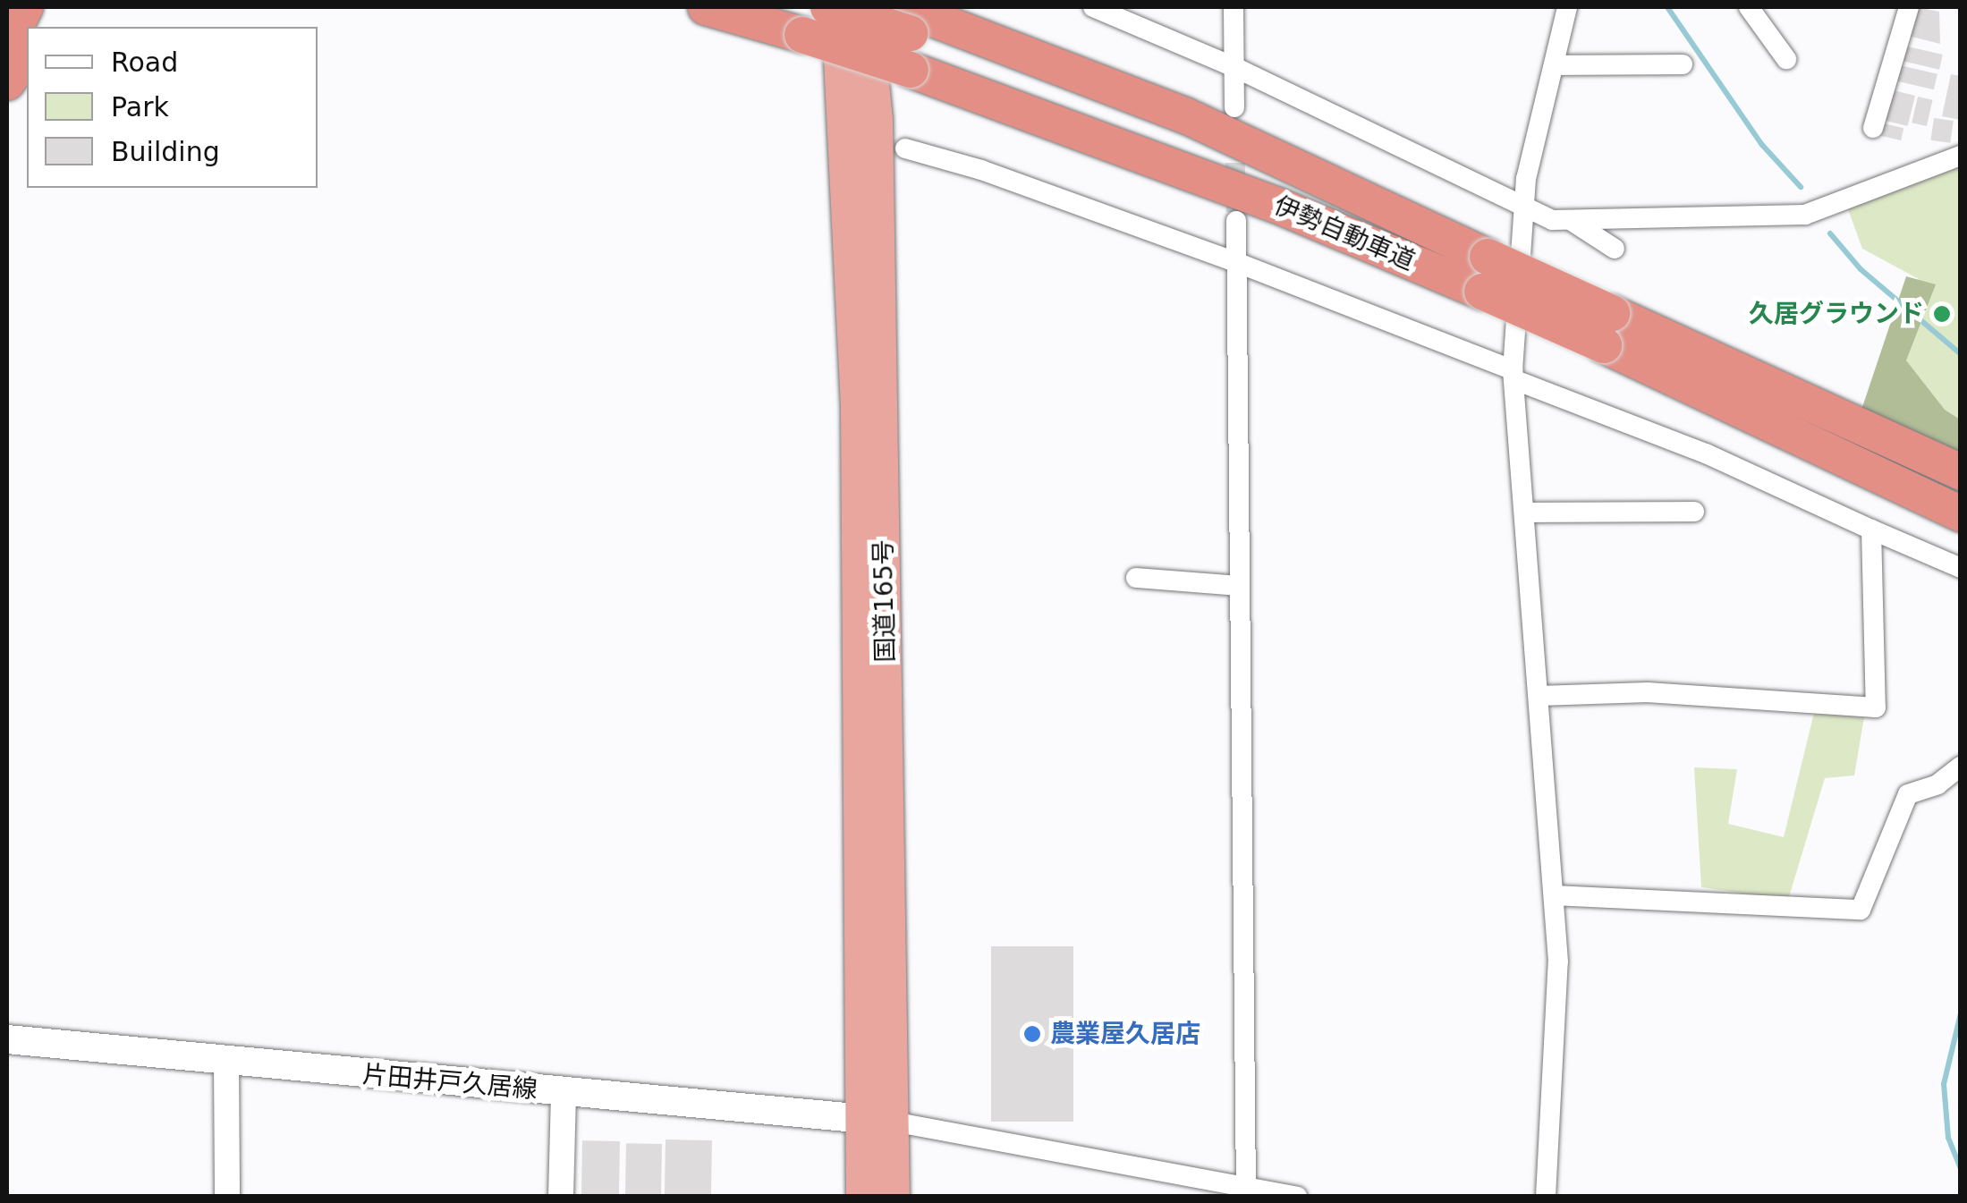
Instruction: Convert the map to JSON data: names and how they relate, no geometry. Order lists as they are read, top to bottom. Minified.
{"streets":{"highway":["伊勢自動車道","国道165号"],"main road":["片田井戸久居線"]},"crossings":[["国道165号","片田井戸久居線"]],"places":["久居グラウンド","農業屋久居店"],"legend":["Road","Park","Building"]}
